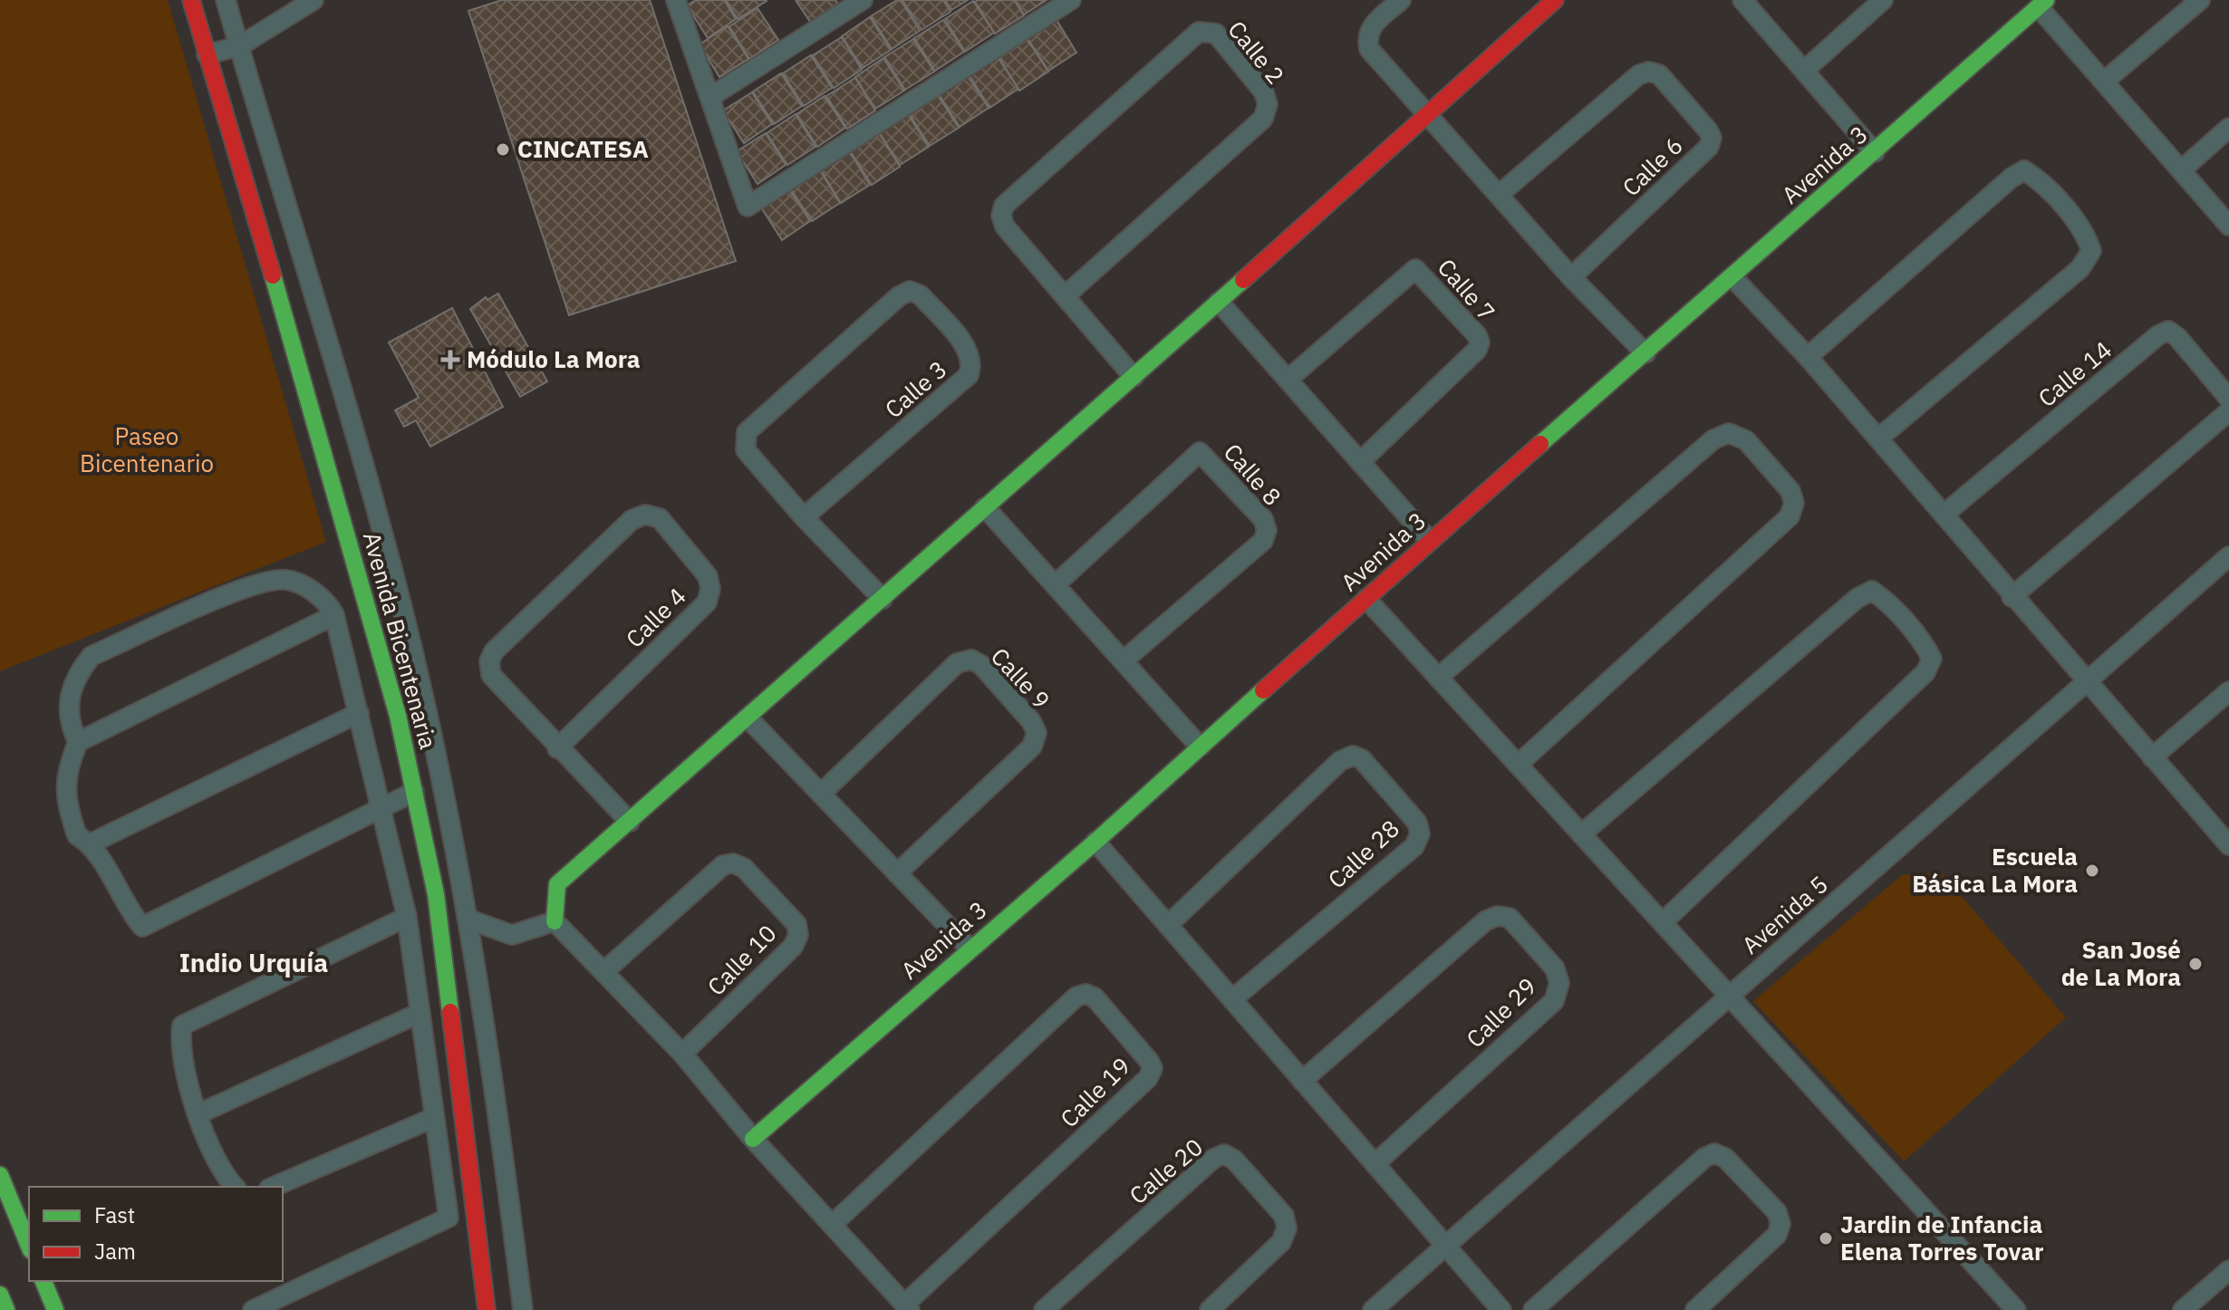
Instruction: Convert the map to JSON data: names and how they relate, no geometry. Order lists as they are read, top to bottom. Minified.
{"streets":{"main road":["Avenida 3","Avenida Bicentenaria"],"street":["Calle 2","Calle 6","Calle 7","Calle 14","Calle 3","Calle 8","Calle 4","Calle 9","Calle 28","Avenida 5","Calle 10","Calle 29","Calle 19","Calle 20"]},"districts":["Indio Urquía"],"parks":["Paseo Bicentenario"],"places":{"other":["CINCATESA","Escuela Básica La Mora","San José de La Mora","Jardin de Infancia Elena Torres Tovar"],"health":["Módulo La Mora"]},"legend":["Fast","Jam"]}
